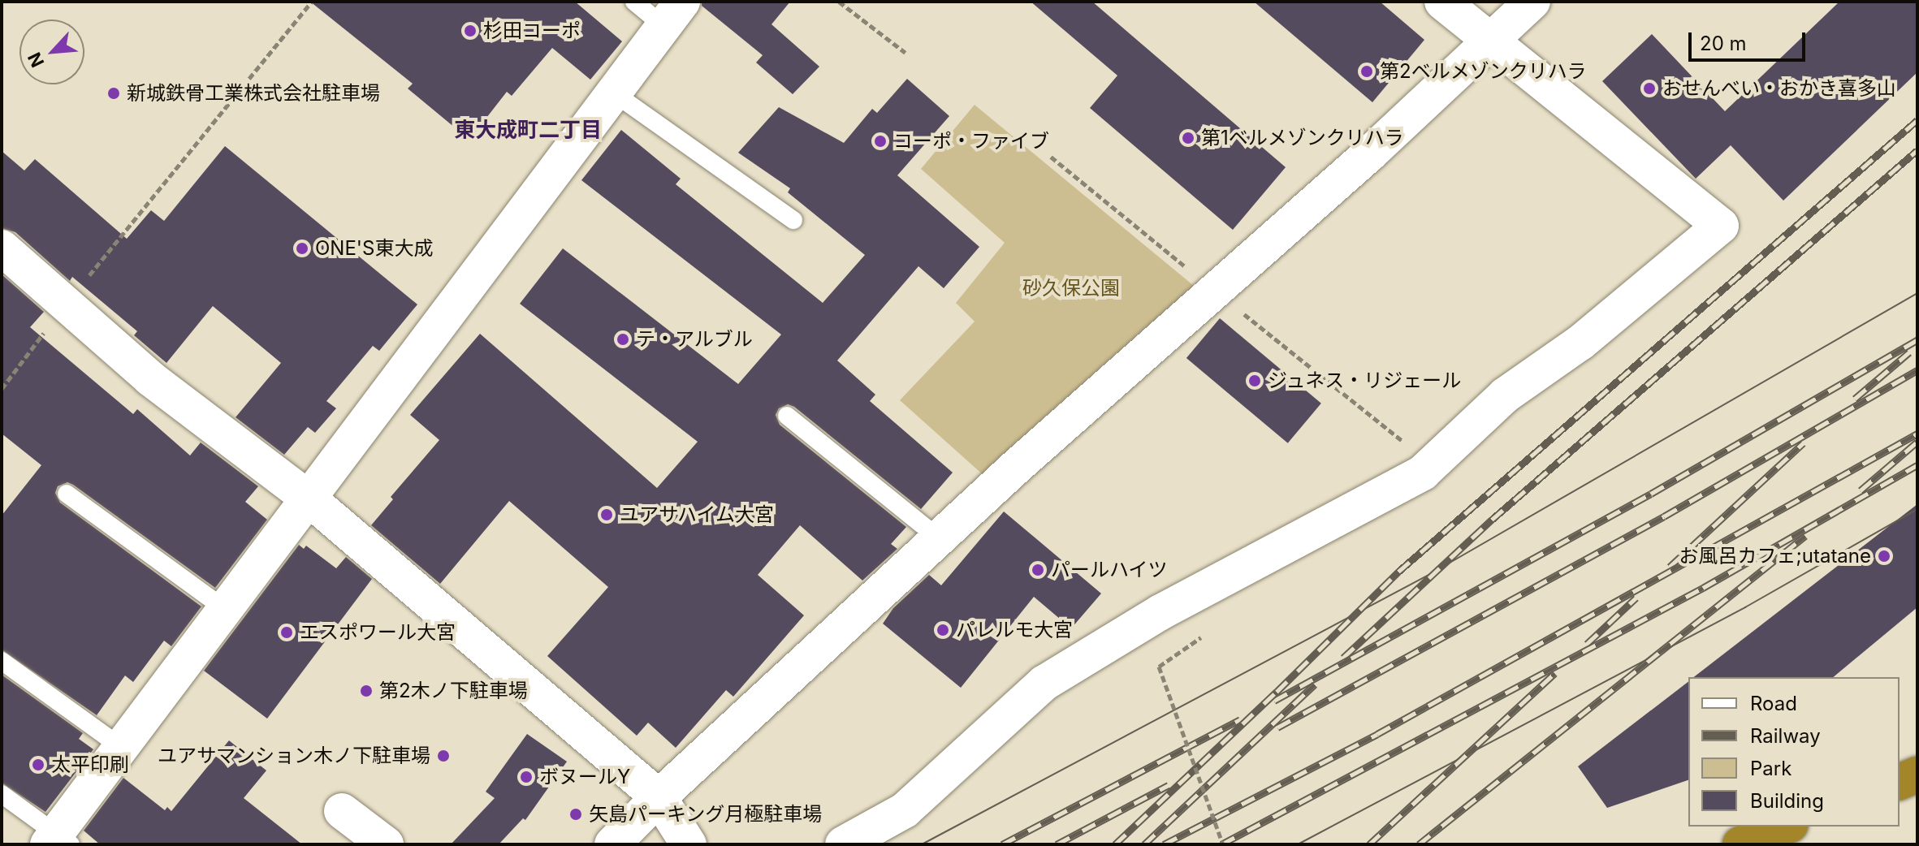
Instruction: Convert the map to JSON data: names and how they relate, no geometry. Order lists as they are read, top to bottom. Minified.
{"districts":["東大成町二丁目"],"parks":["砂久保公園"],"places":["杉田コーポ","第2ベルメゾンクリハラ","おせんべい・おかき喜多山","新城鉄骨工業株式会社駐車場","第1ベルメゾンクリハラ","コーポ・ファイブ","ONE'S東大成","テ・アルブル","ジュネス・リジェール","ユアサハイム大宮","お風呂カフェ;utatane","パールハイツ","パレルモ大宮","エスポワール大宮","第2木ノ下駐車場","ユアサマンション木ノ下駐車場","太平印刷","ボヌールY","矢島パーキング月極駐車場"],"legend":["Road","Railway","Park","Building"],"scale_bar":"20 m","north":"bottom left"}
